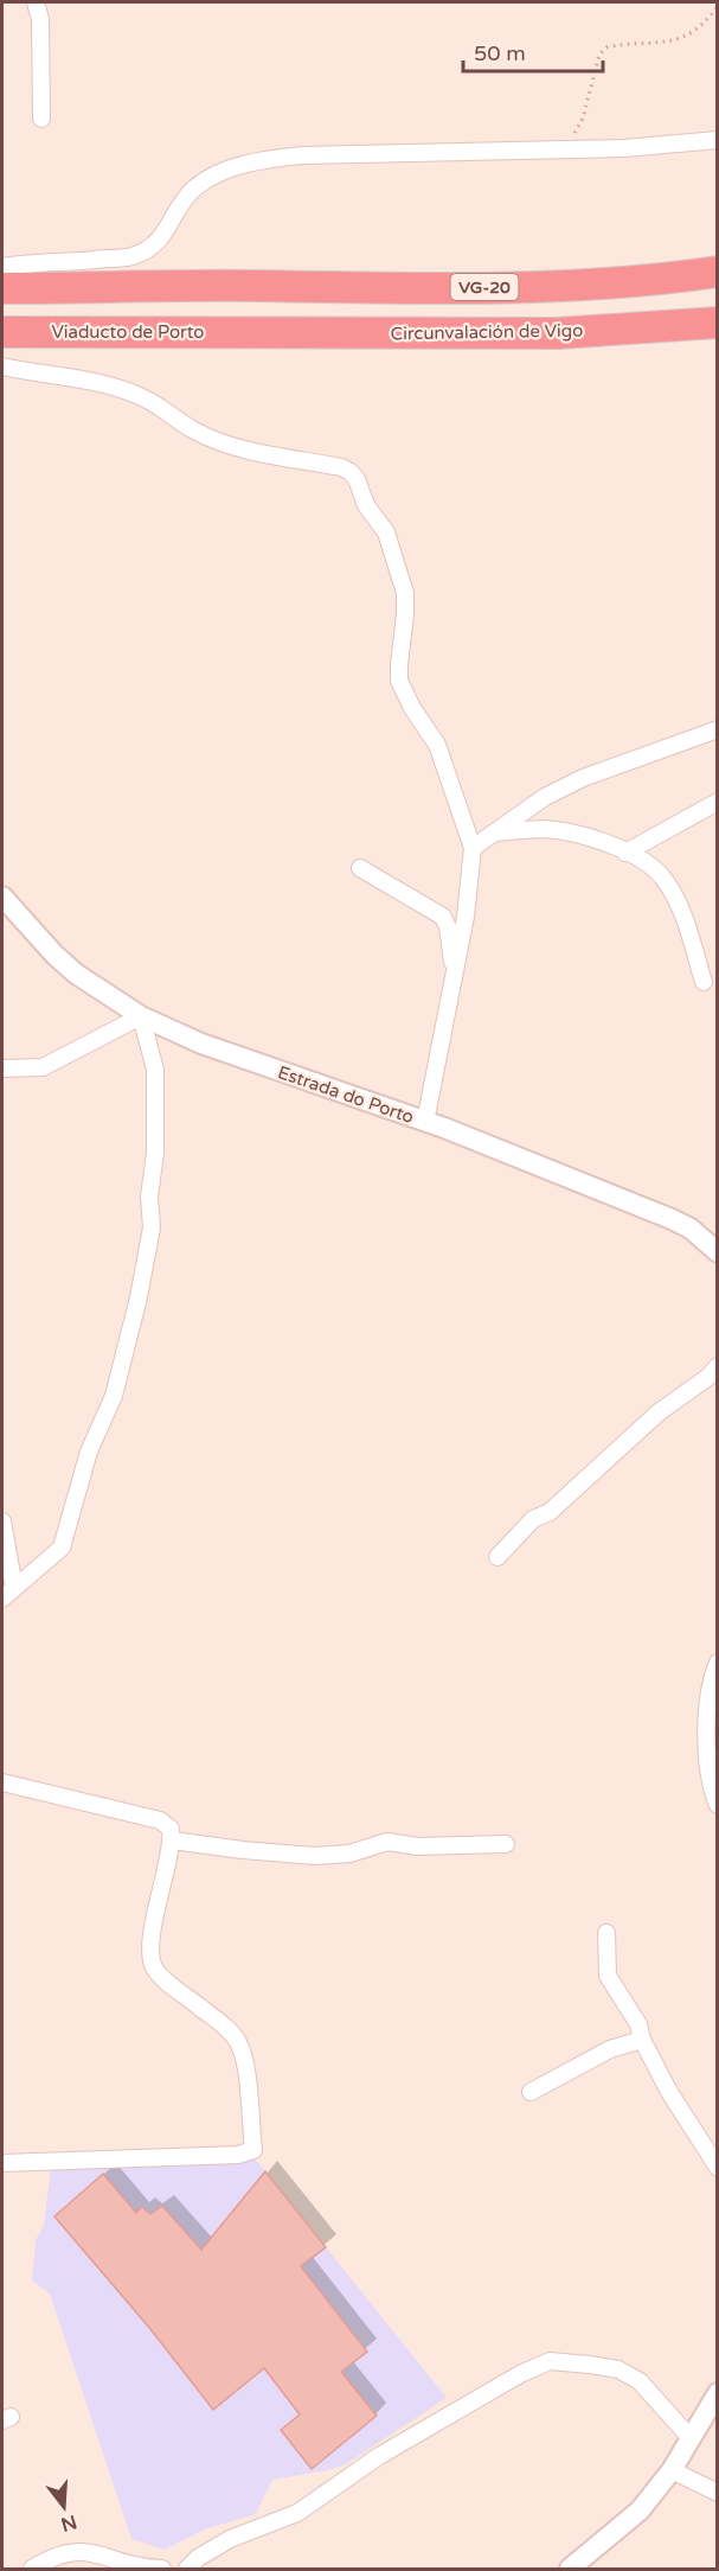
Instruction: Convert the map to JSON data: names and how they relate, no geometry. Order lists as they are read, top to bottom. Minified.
{"streets":{"highway":["VG-20","Viaducto de Porto","Circunvalación de Vigo"],"street":["Estrada do Porto"]},"crossings":[["Viaducto de Porto","Circunvalación de Vigo"]],"scale_bar":"50 m","north":"bottom"}
